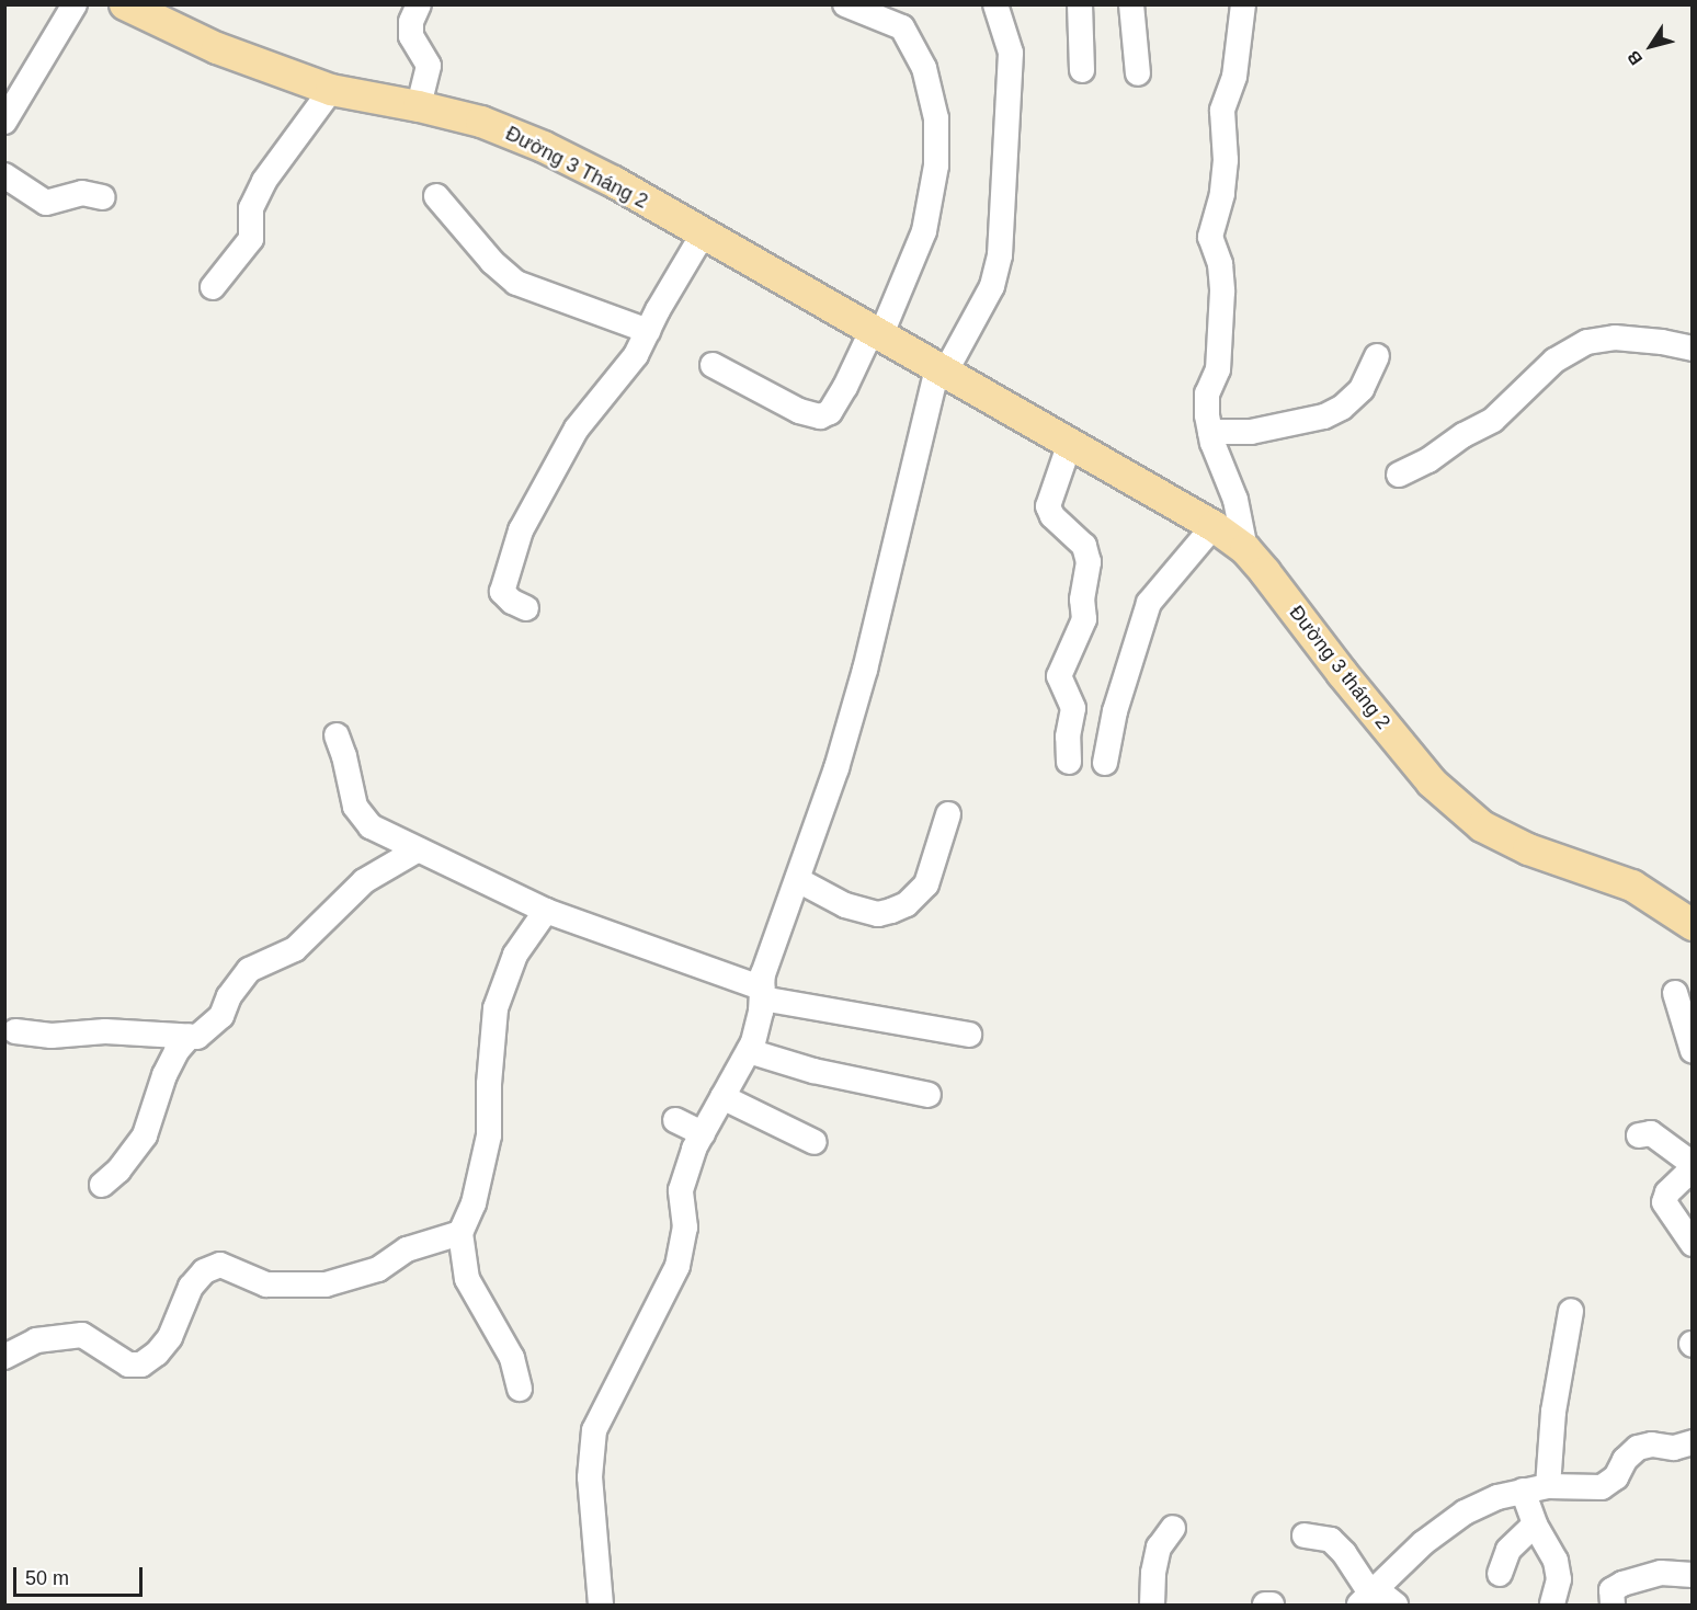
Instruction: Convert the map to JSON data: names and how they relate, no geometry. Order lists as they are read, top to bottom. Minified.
{"streets":{"main road":["Đường 3 Tháng 2","Đường 3 tháng 2"]},"crossings":[["Đường 3 Tháng 2","Đường 3 tháng 2"]],"scale_bar":"50 m","north":"bottom left"}
